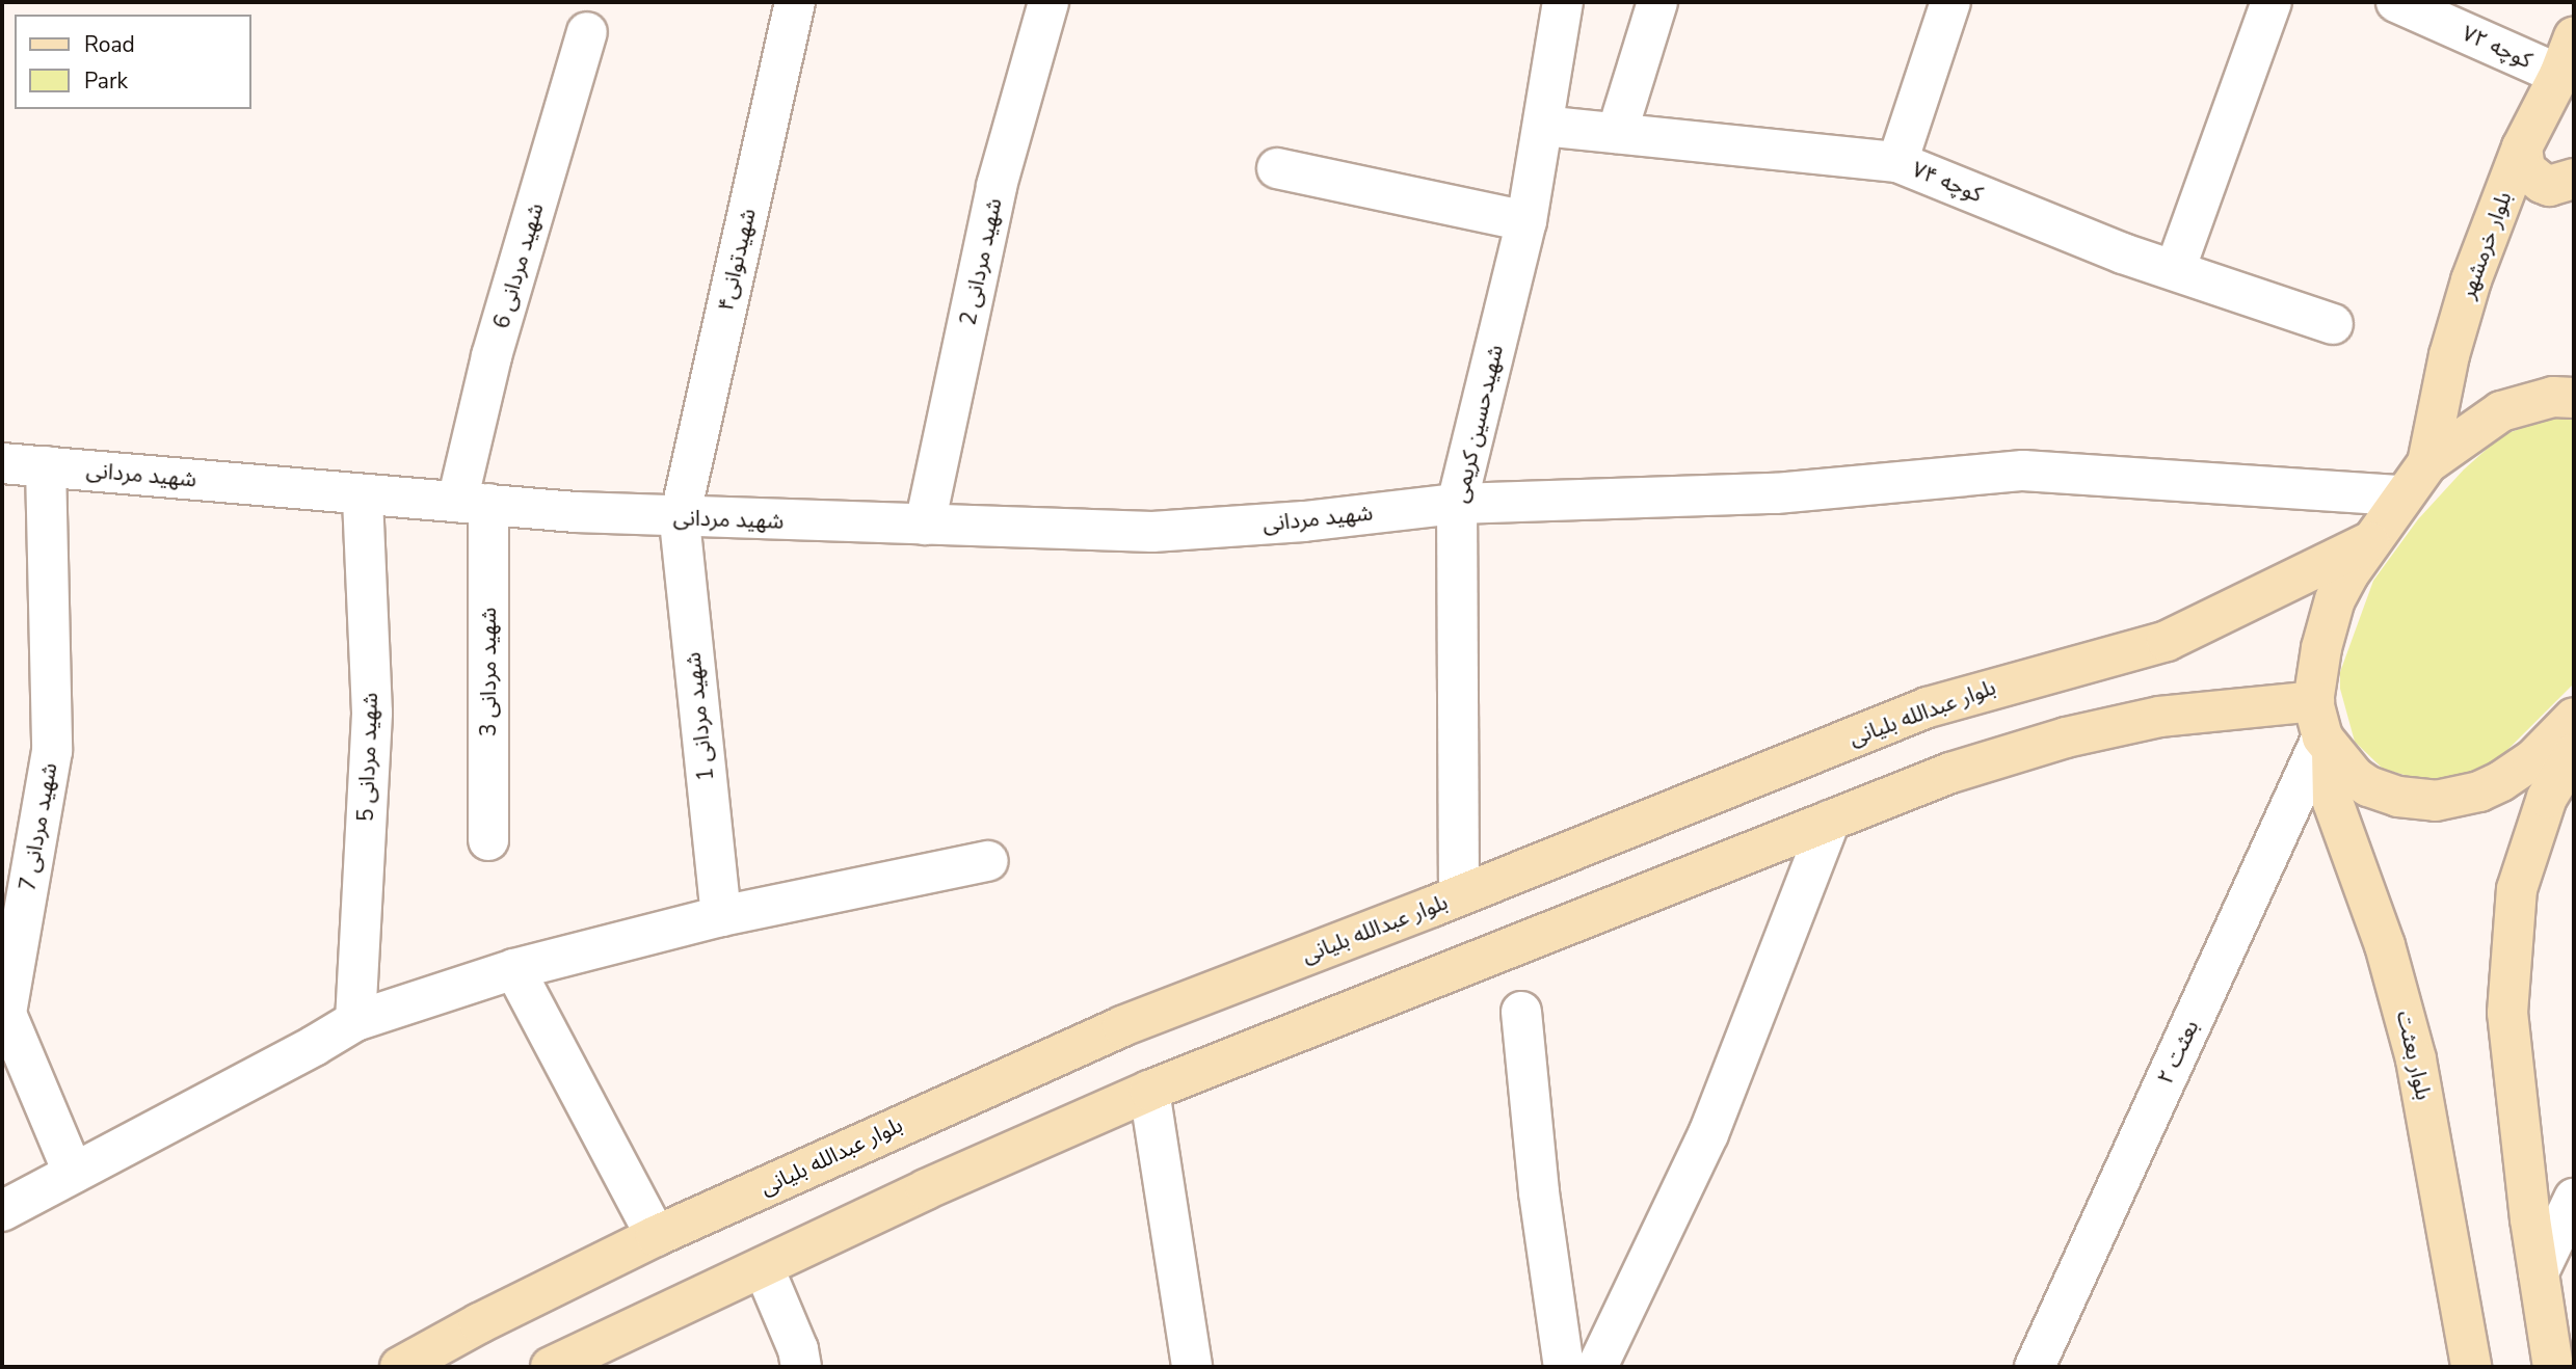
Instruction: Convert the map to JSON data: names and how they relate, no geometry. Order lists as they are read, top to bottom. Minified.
{"streets":{"main road":["بلوار خرمشهر","بلوار عبدالله بلیانی","بلوار بعثت"],"street":["کوچه ۷۲","کوچه ۷۴","شهیدتوانی۴","شهید مردانی 2","شهید مردانی 6","شهیدحسین کریمی","شهید مردانی","شهید مردانی 3","شهید مردانی 1","شهید مردانی 5","شهید مردانی 7","بعثت ۲"]},"crossings":[["کوچه ۷۲","بلوار خرمشهر"],["کوچه ۷۴","شهیدحسین کریمی"],["بلوار خرمشهر","بلوار بعثت"],["شهیدتوانی۴","شهید مردانی"],["شهیدتوانی۴","شهید مردانی 1"],["شهید مردانی 2","شهید مردانی"],["شهید مردانی 6","شهید مردانی"],["شهید مردانی 6","شهید مردانی 3"],["شهیدحسین کریمی","شهید مردانی"],["شهیدحسین کریمی","بلوار عبدالله بلیانی"],["شهید مردانی","شهید مردانی 3"],["شهید مردانی","شهید مردانی 1"],["شهید مردانی","شهید مردانی 5"],["شهید مردانی","شهید مردانی 7"],["شهید مردانی","بلوار بعثت"],["بلوار عبدالله بلیانی","بلوار بعثت"],["بعثت ۲","بلوار بعثت"]],"legend":["Road","Park"]}
